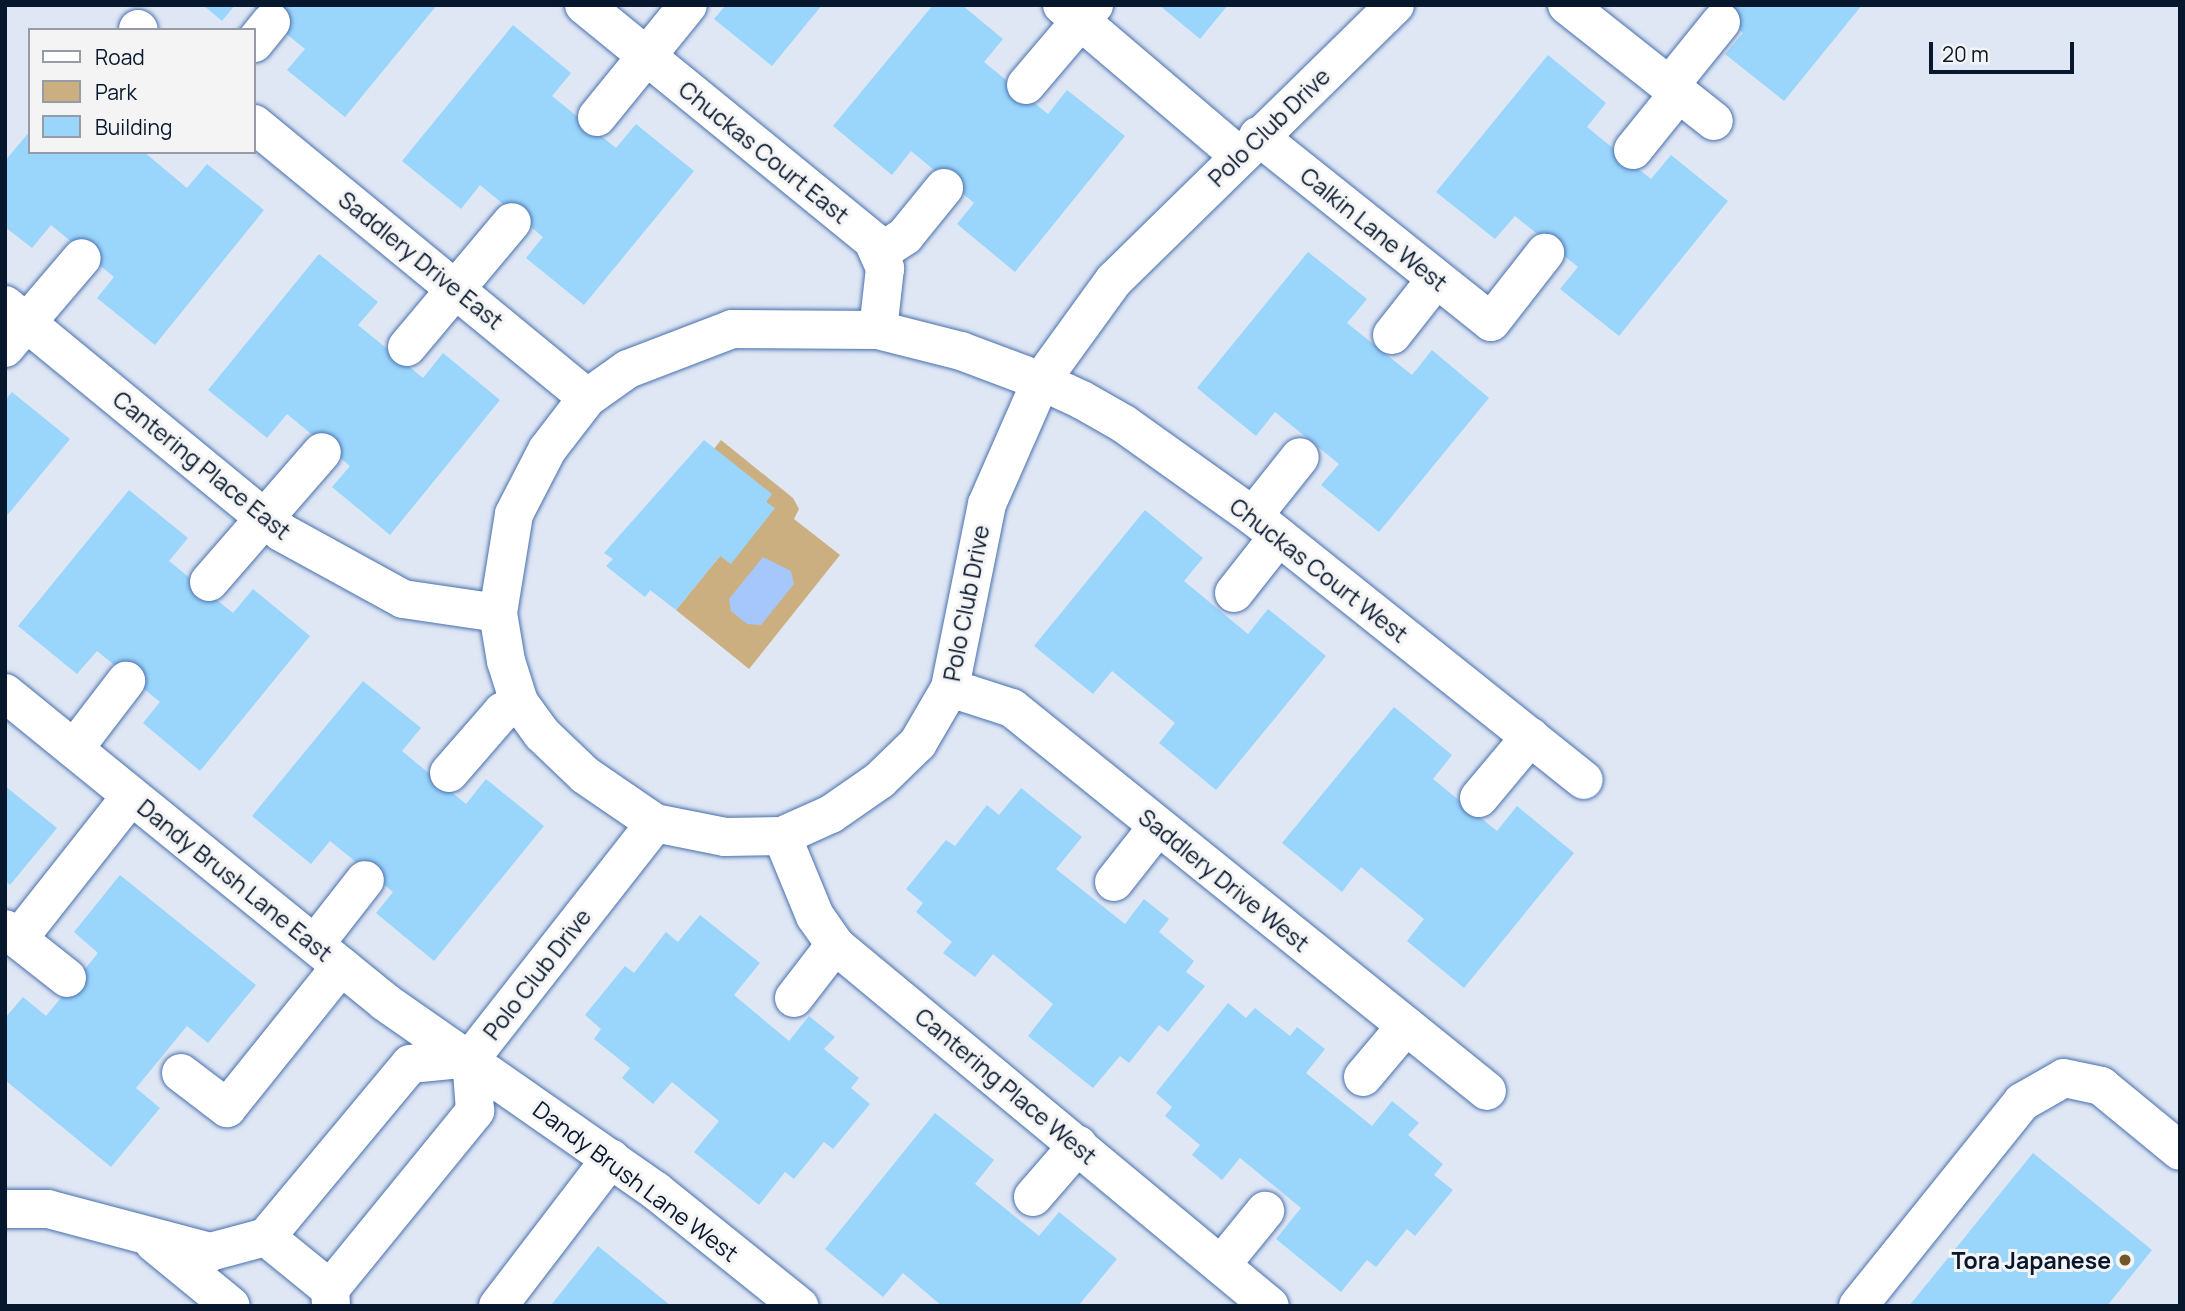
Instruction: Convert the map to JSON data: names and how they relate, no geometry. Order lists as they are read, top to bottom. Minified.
{"streets":{"street":["Polo Club Drive","Chuckas Court East","Calkin Lane West","Saddlery Drive East","Cantering Place East","Chuckas Court West","Dandy Brush Lane East","Saddlery Drive West","Cantering Place West","Dandy Brush Lane West"]},"crossings":[["Polo Club Drive","Calkin Lane West"],["Polo Club Drive","Saddlery Drive East"],["Polo Club Drive","Cantering Place East"],["Polo Club Drive","Chuckas Court West"],["Polo Club Drive","Dandy Brush Lane East"],["Polo Club Drive","Saddlery Drive West"],["Polo Club Drive","Cantering Place West"],["Polo Club Drive","Dandy Brush Lane West"],["Dandy Brush Lane East","Dandy Brush Lane West"]],"places":["Tora Japanese"],"legend":["Road","Park","Building"],"scale_bar":"20 m"}
